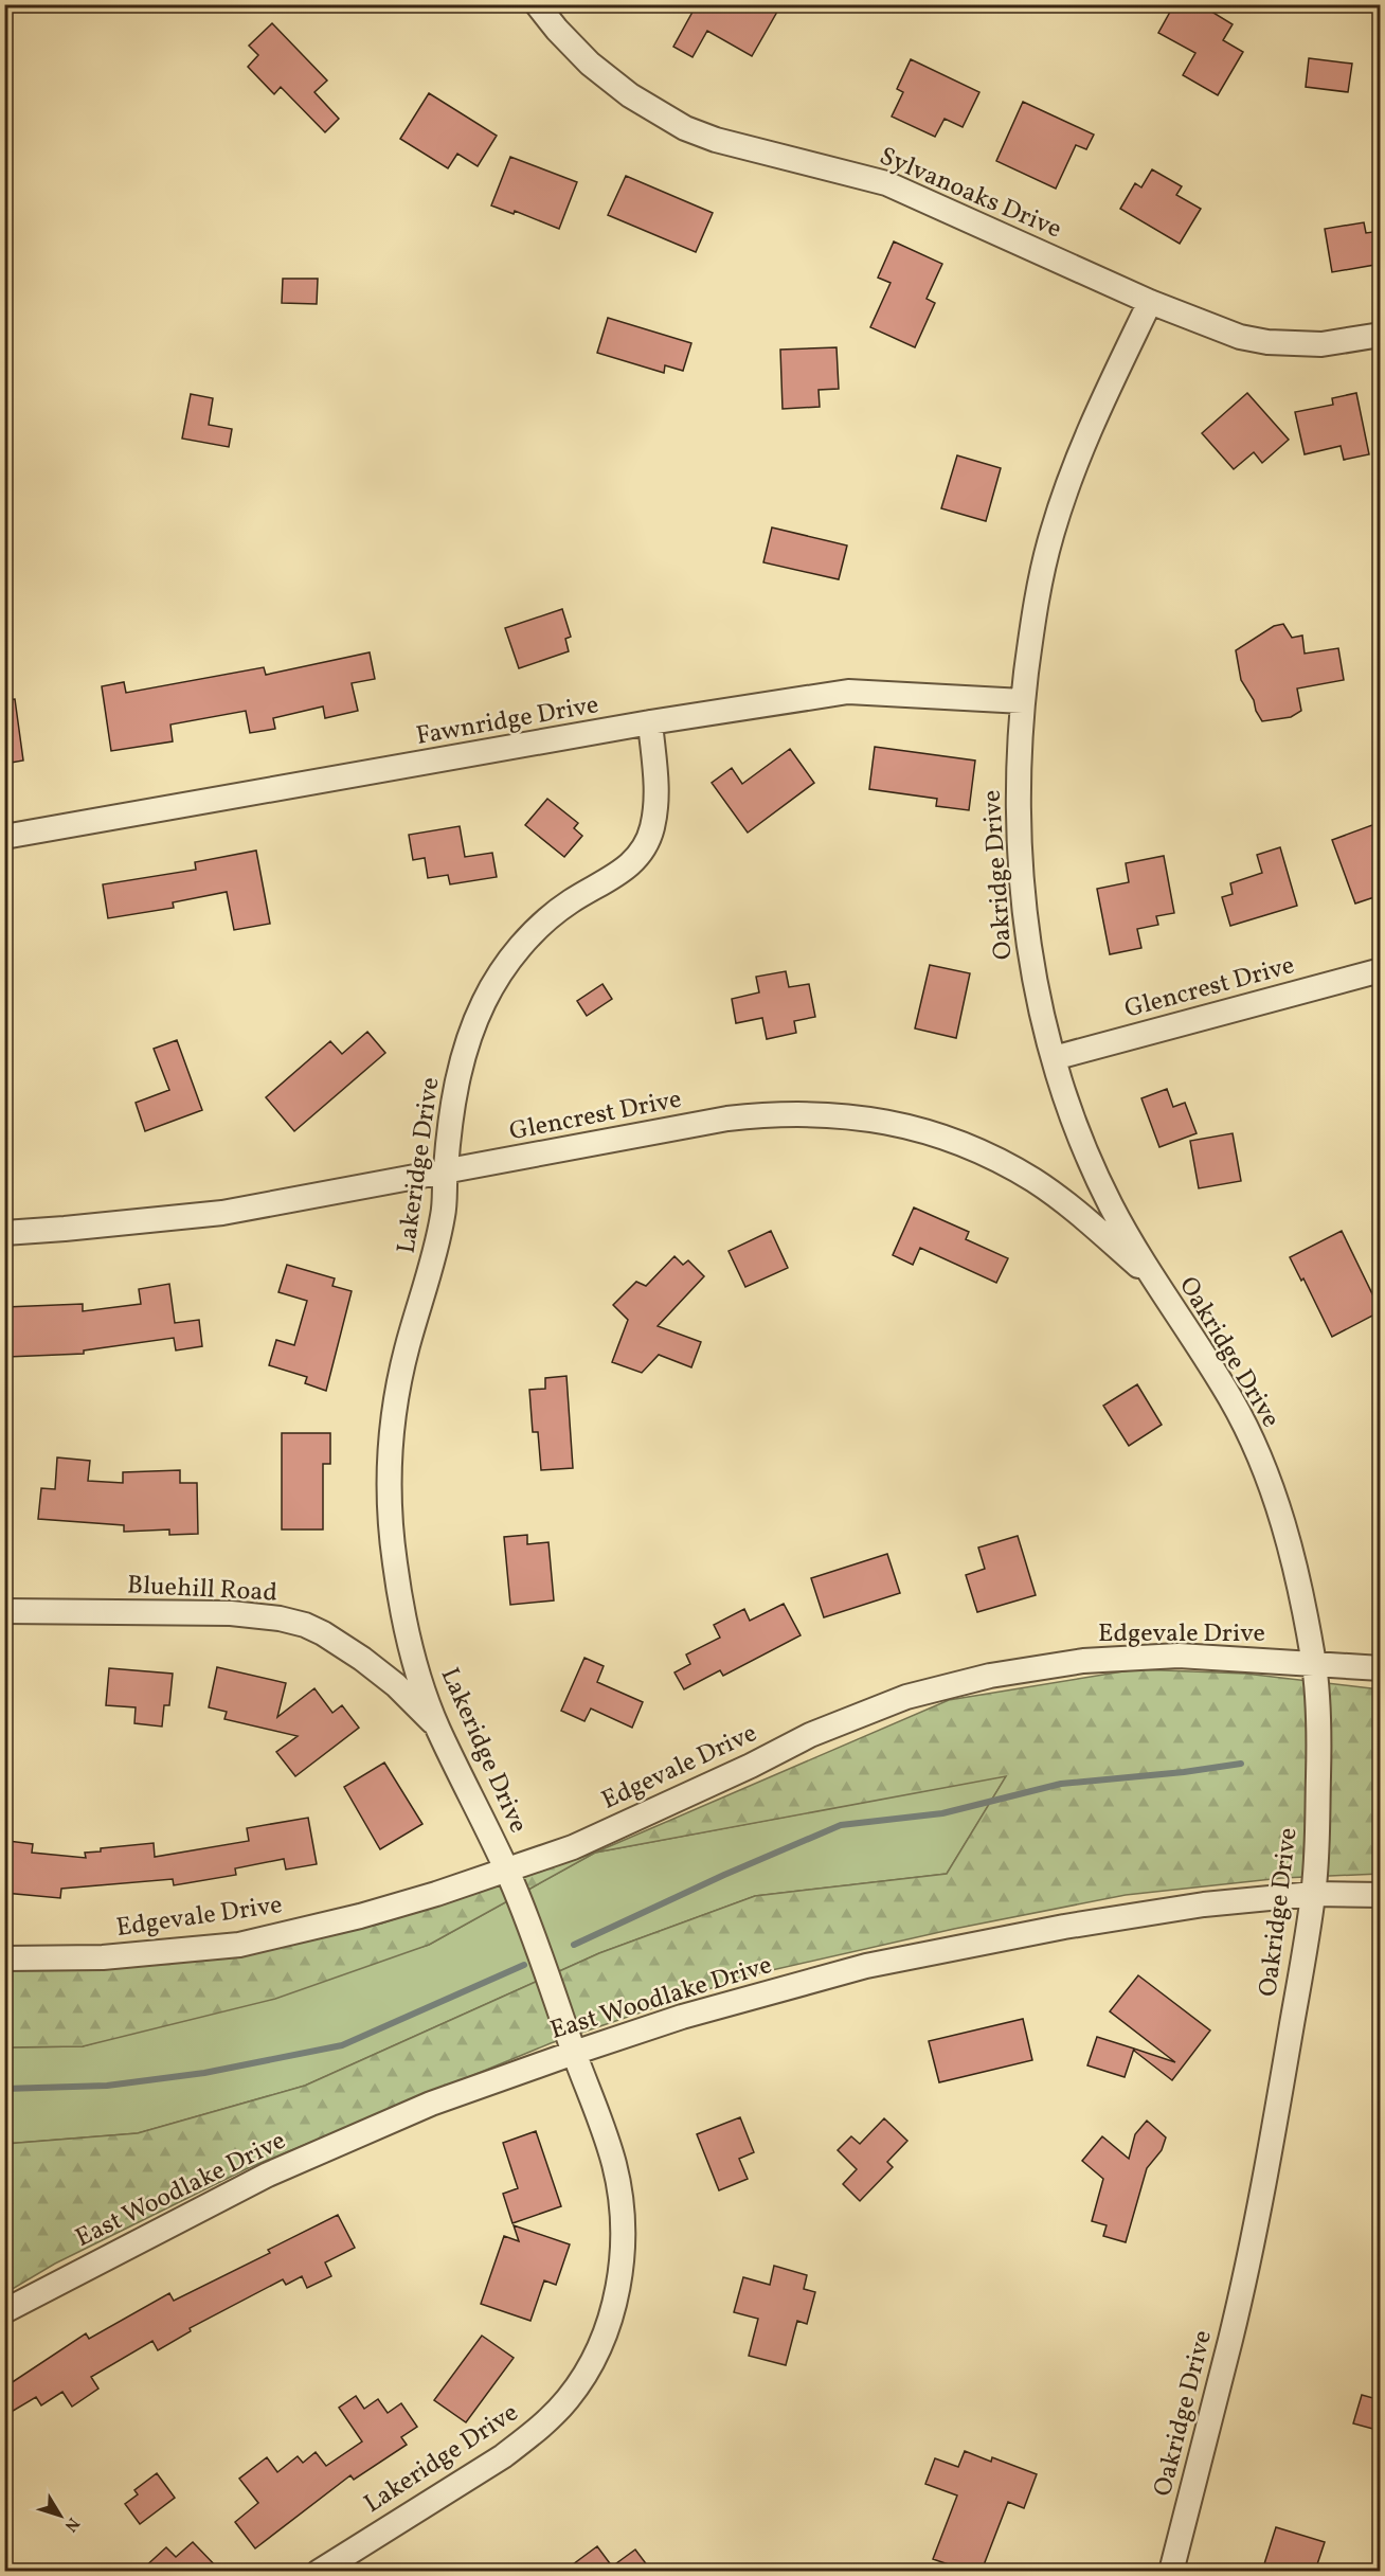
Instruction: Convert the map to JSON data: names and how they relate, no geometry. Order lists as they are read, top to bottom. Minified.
{"streets":{"street":["Sylvanoaks Drive","Fawnridge Drive","Oakridge Drive","Glencrest Drive","Lakeridge Drive","Bluehill Road","Edgevale Drive","East Woodlake Drive"]},"crossings":[["Sylvanoaks Drive","Oakridge Drive"],["Fawnridge Drive","Oakridge Drive"],["Fawnridge Drive","Lakeridge Drive"],["Oakridge Drive","Glencrest Drive"],["Oakridge Drive","Edgevale Drive"],["Oakridge Drive","East Woodlake Drive"],["Glencrest Drive","Lakeridge Drive"],["Lakeridge Drive","Bluehill Road"],["Lakeridge Drive","Edgevale Drive"],["Lakeridge Drive","East Woodlake Drive"]],"north":"bottom right"}
